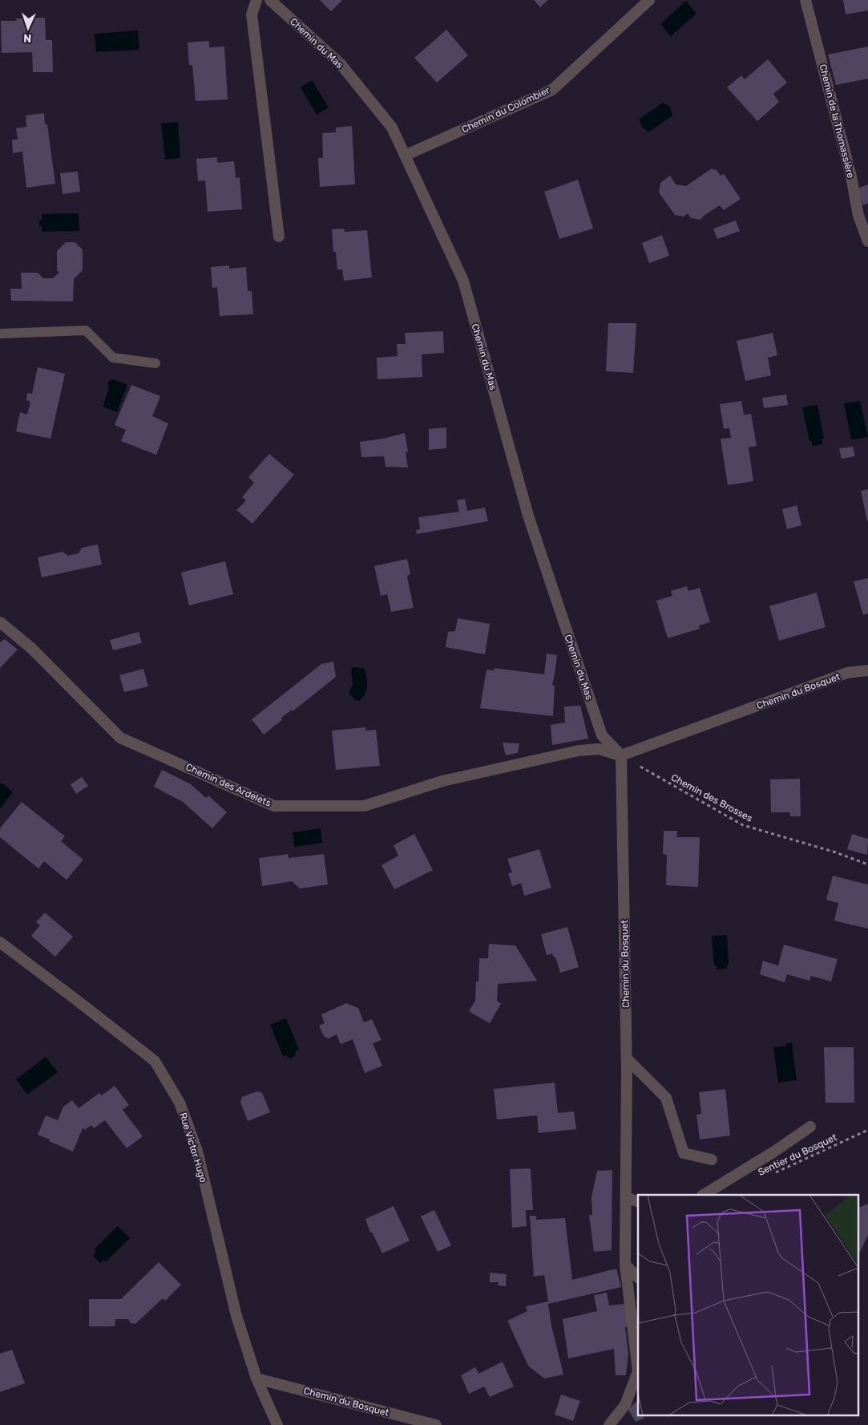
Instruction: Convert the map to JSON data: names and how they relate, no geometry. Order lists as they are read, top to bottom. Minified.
{"streets":{"street":["Chemin du Mas","Chemin du Colombier","Chemin de la Thomassière","Chemin du Bosquet","Chemin des Ardelets","Rue Victor Hugo"],"path":["Chemin des Brosses","Sentier du Bosquet"]},"crossings":[["Chemin du Mas","Chemin du Colombier"],["Chemin du Mas","Chemin du Bosquet"],["Chemin du Mas","Chemin des Ardelets"],["Chemin du Mas","Chemin des Brosses"],["Chemin du Bosquet","Chemin des Ardelets"],["Chemin du Bosquet","Chemin des Brosses"],["Chemin du Bosquet","Rue Victor Hugo"],["Chemin des Ardelets","Chemin des Brosses"]],"north":"bottom"}
